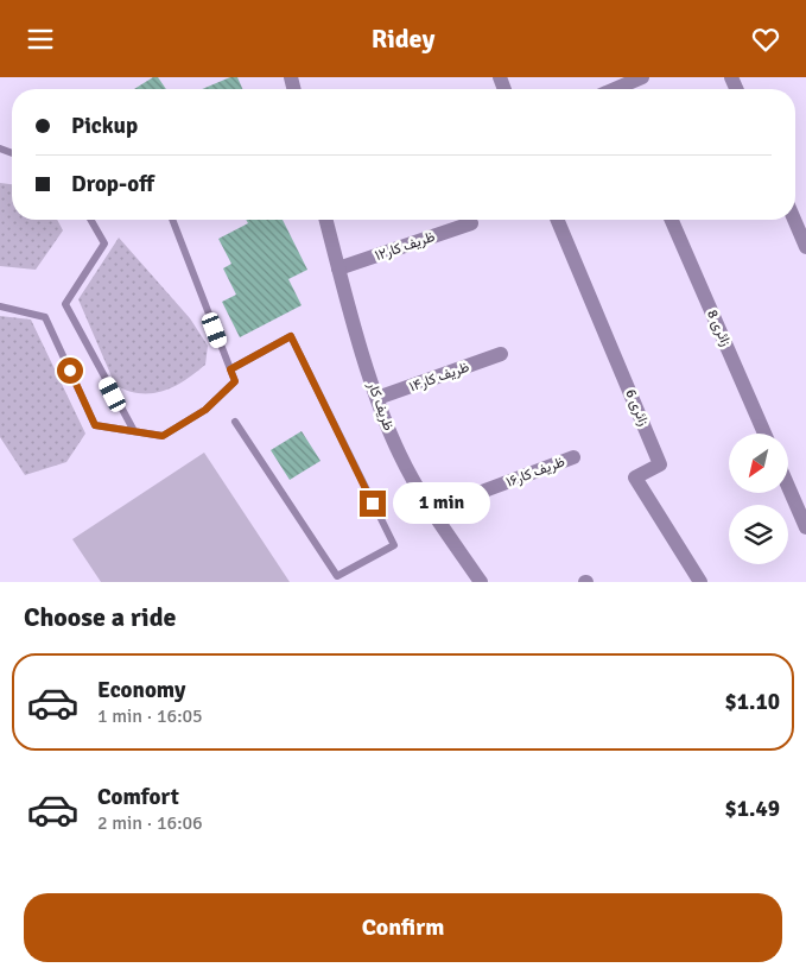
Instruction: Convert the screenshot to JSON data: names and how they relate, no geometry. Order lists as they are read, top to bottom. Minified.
{"streets":{"street":["ظریف کار۱۲","8 زائری","ظریف کار۱۴","ظریف کار","6 زائری","ظریف کار۱۶"]},"crossings":[["ظریف کار۱۲","ظریف کار"],["ظریف کار۱۴","ظریف کار"],["ظریف کار","ظریف کار۱۶"]],"north":"bottom left","page":{"header":"Ridey","banner":["Pickup","Drop-off"],"bubble":"1 min","heading":"Choose a ride","list":[{"name":"Economy","note":"1 min · 16:05","value":"$1.10"},{"name":"Comfort","note":"2 min · 16:06","value":"$1.49"}],"buttons":"Confirm"}}
